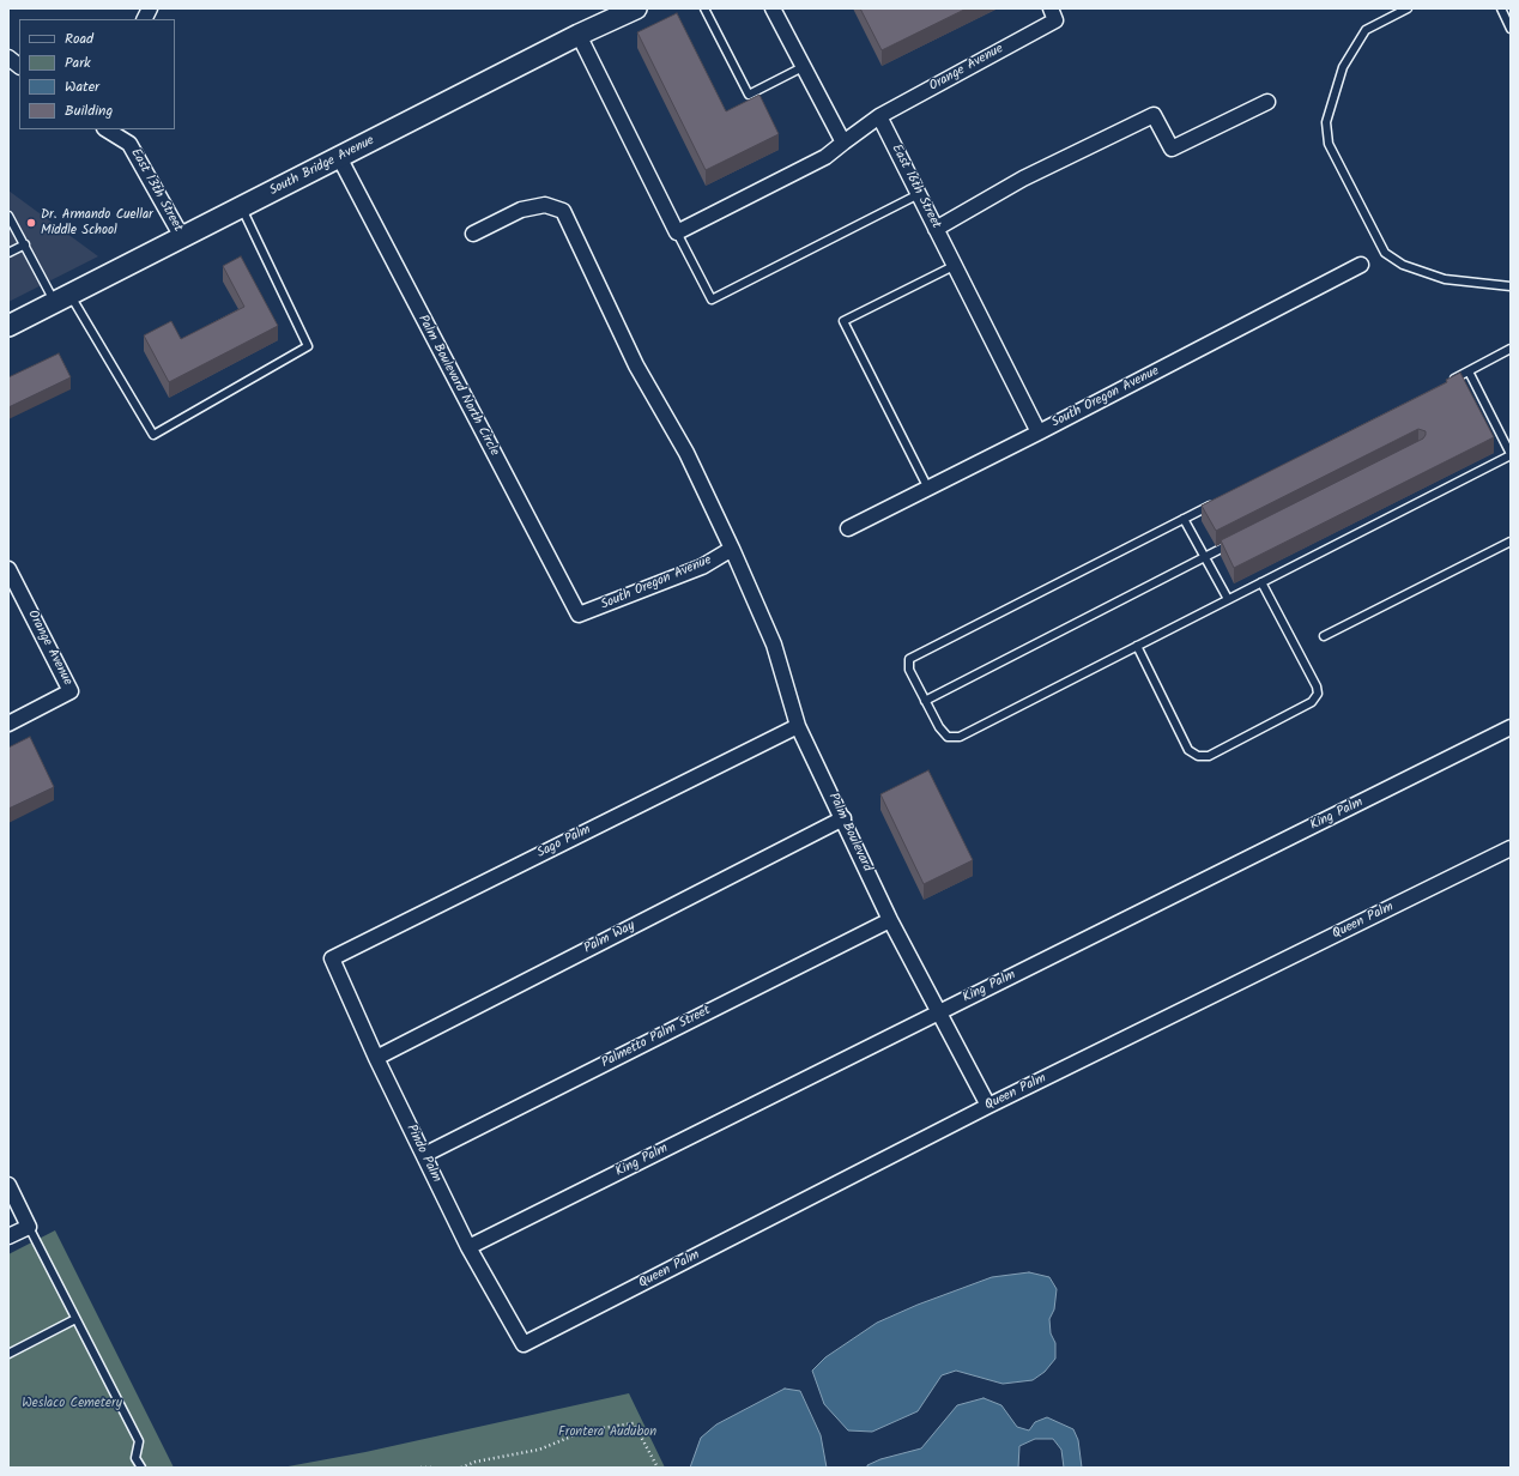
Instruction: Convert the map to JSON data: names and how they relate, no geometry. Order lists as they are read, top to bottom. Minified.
{"streets":{"street":["Orange Avenue","South Bridge Avenue","East 16th Street","East 13th Street","Palm Boulevard North Circle","South Oregon Avenue","King Palm","Palm Boulevard","Sago Palm","Queen Palm","Palm Way","Palmetto Palm Street","Pindo Palm"]},"crossings":[["Orange Avenue","East 16th Street"],["South Bridge Avenue","East 13th Street"],["South Bridge Avenue","Palm Boulevard North Circle"],["East 16th Street","South Oregon Avenue"],["Palm Boulevard North Circle","South Oregon Avenue"],["South Oregon Avenue","Palm Boulevard"],["King Palm","Palm Boulevard"],["King Palm","Pindo Palm"],["Palm Boulevard","Sago Palm"],["Palm Boulevard","Queen Palm"],["Palm Boulevard","Palm Way"],["Palm Boulevard","Palmetto Palm Street"],["Sago Palm","Pindo Palm"],["Queen Palm","Pindo Palm"],["Palm Way","Pindo Palm"],["Palmetto Palm Street","Pindo Palm"]],"parks":["Weslaco Cemetery","Frontera Audubon"],"places":["Dr. Armando Cuellar Middle School"],"legend":["Road","Park","Water","Building"]}
